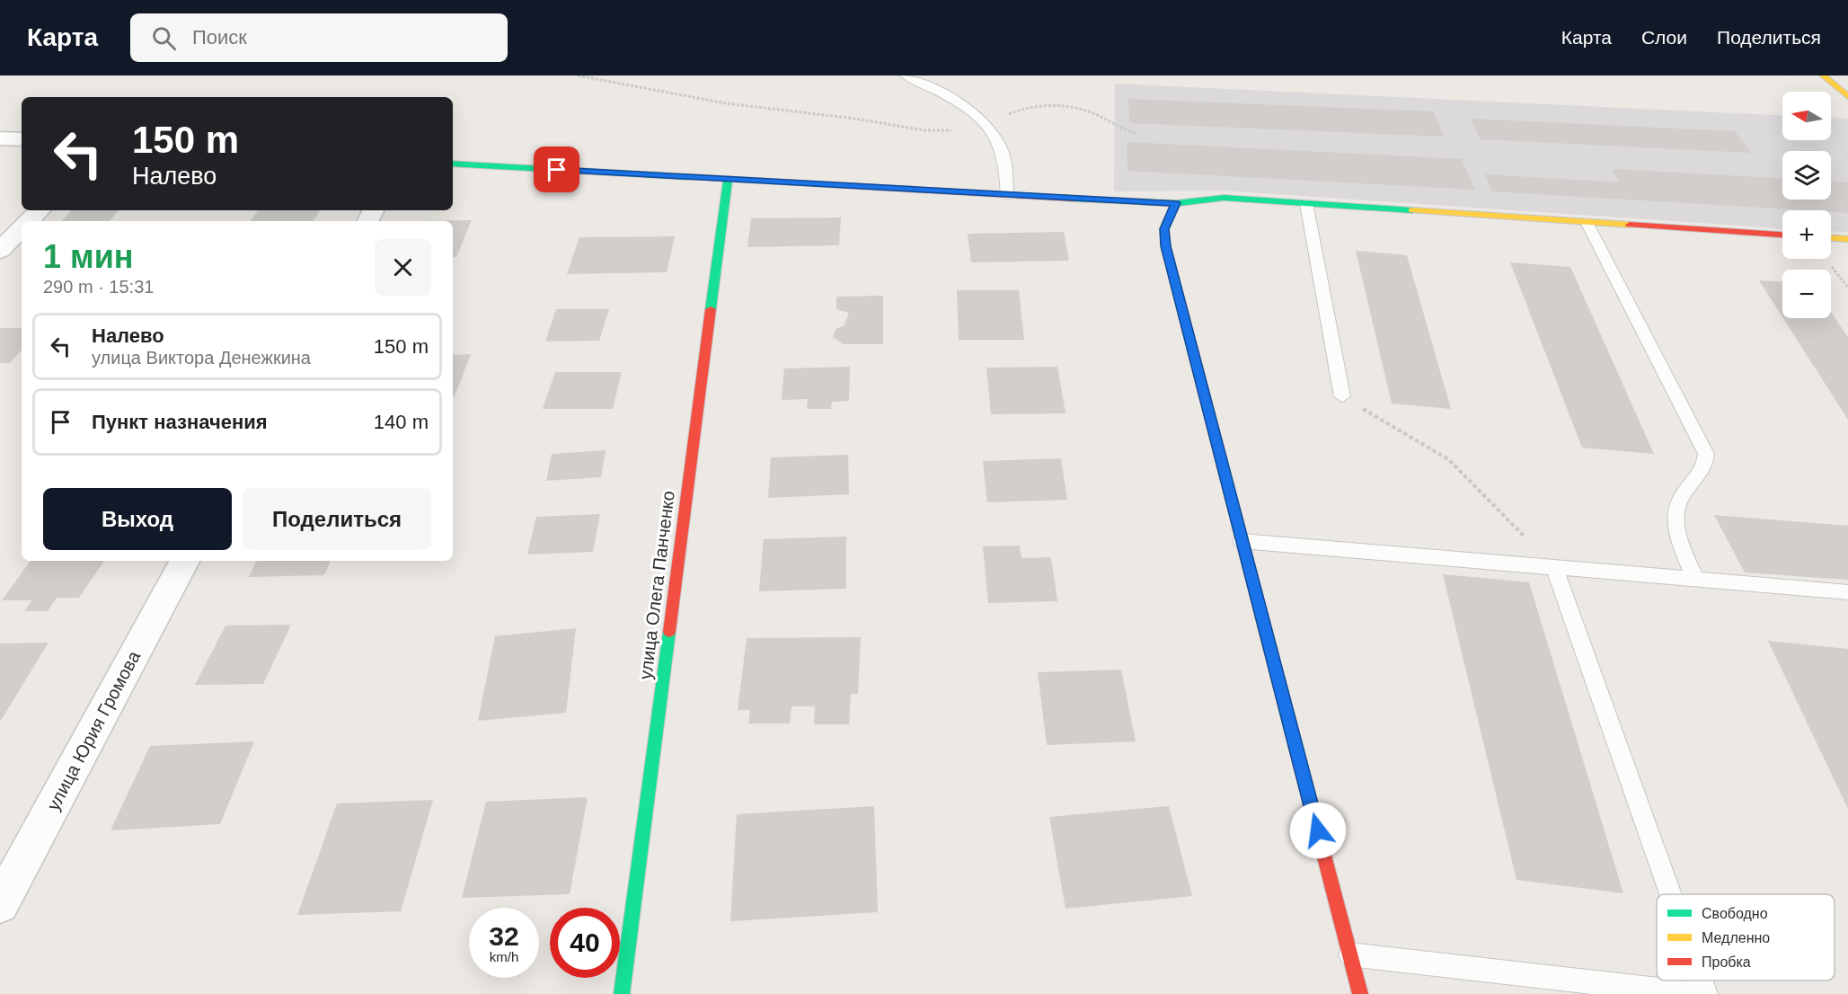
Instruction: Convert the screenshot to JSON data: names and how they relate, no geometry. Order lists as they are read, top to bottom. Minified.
{"streets":{"street":["улица Олега Панченко","улица Юрия Громова"]},"legend":["Свободно","Медленно","Пробка"],"north":"left","page":{"header":"Карта","search":"Поиск","nav":["Карта","Слои","Поделиться"],"map_buttons":["+","−"],"turn":["150 m","Налево"],"heading":["1 мин","290 m · 15:31"],"list":[{"name":"Налево","note":"улица Виктора Денежкина","value":"150 m"},{"name":"Пункт назначения","value":"140 m"}],"buttons":["Выход","Поделиться"],"speed":"32 km/h","limit":"40"}}
